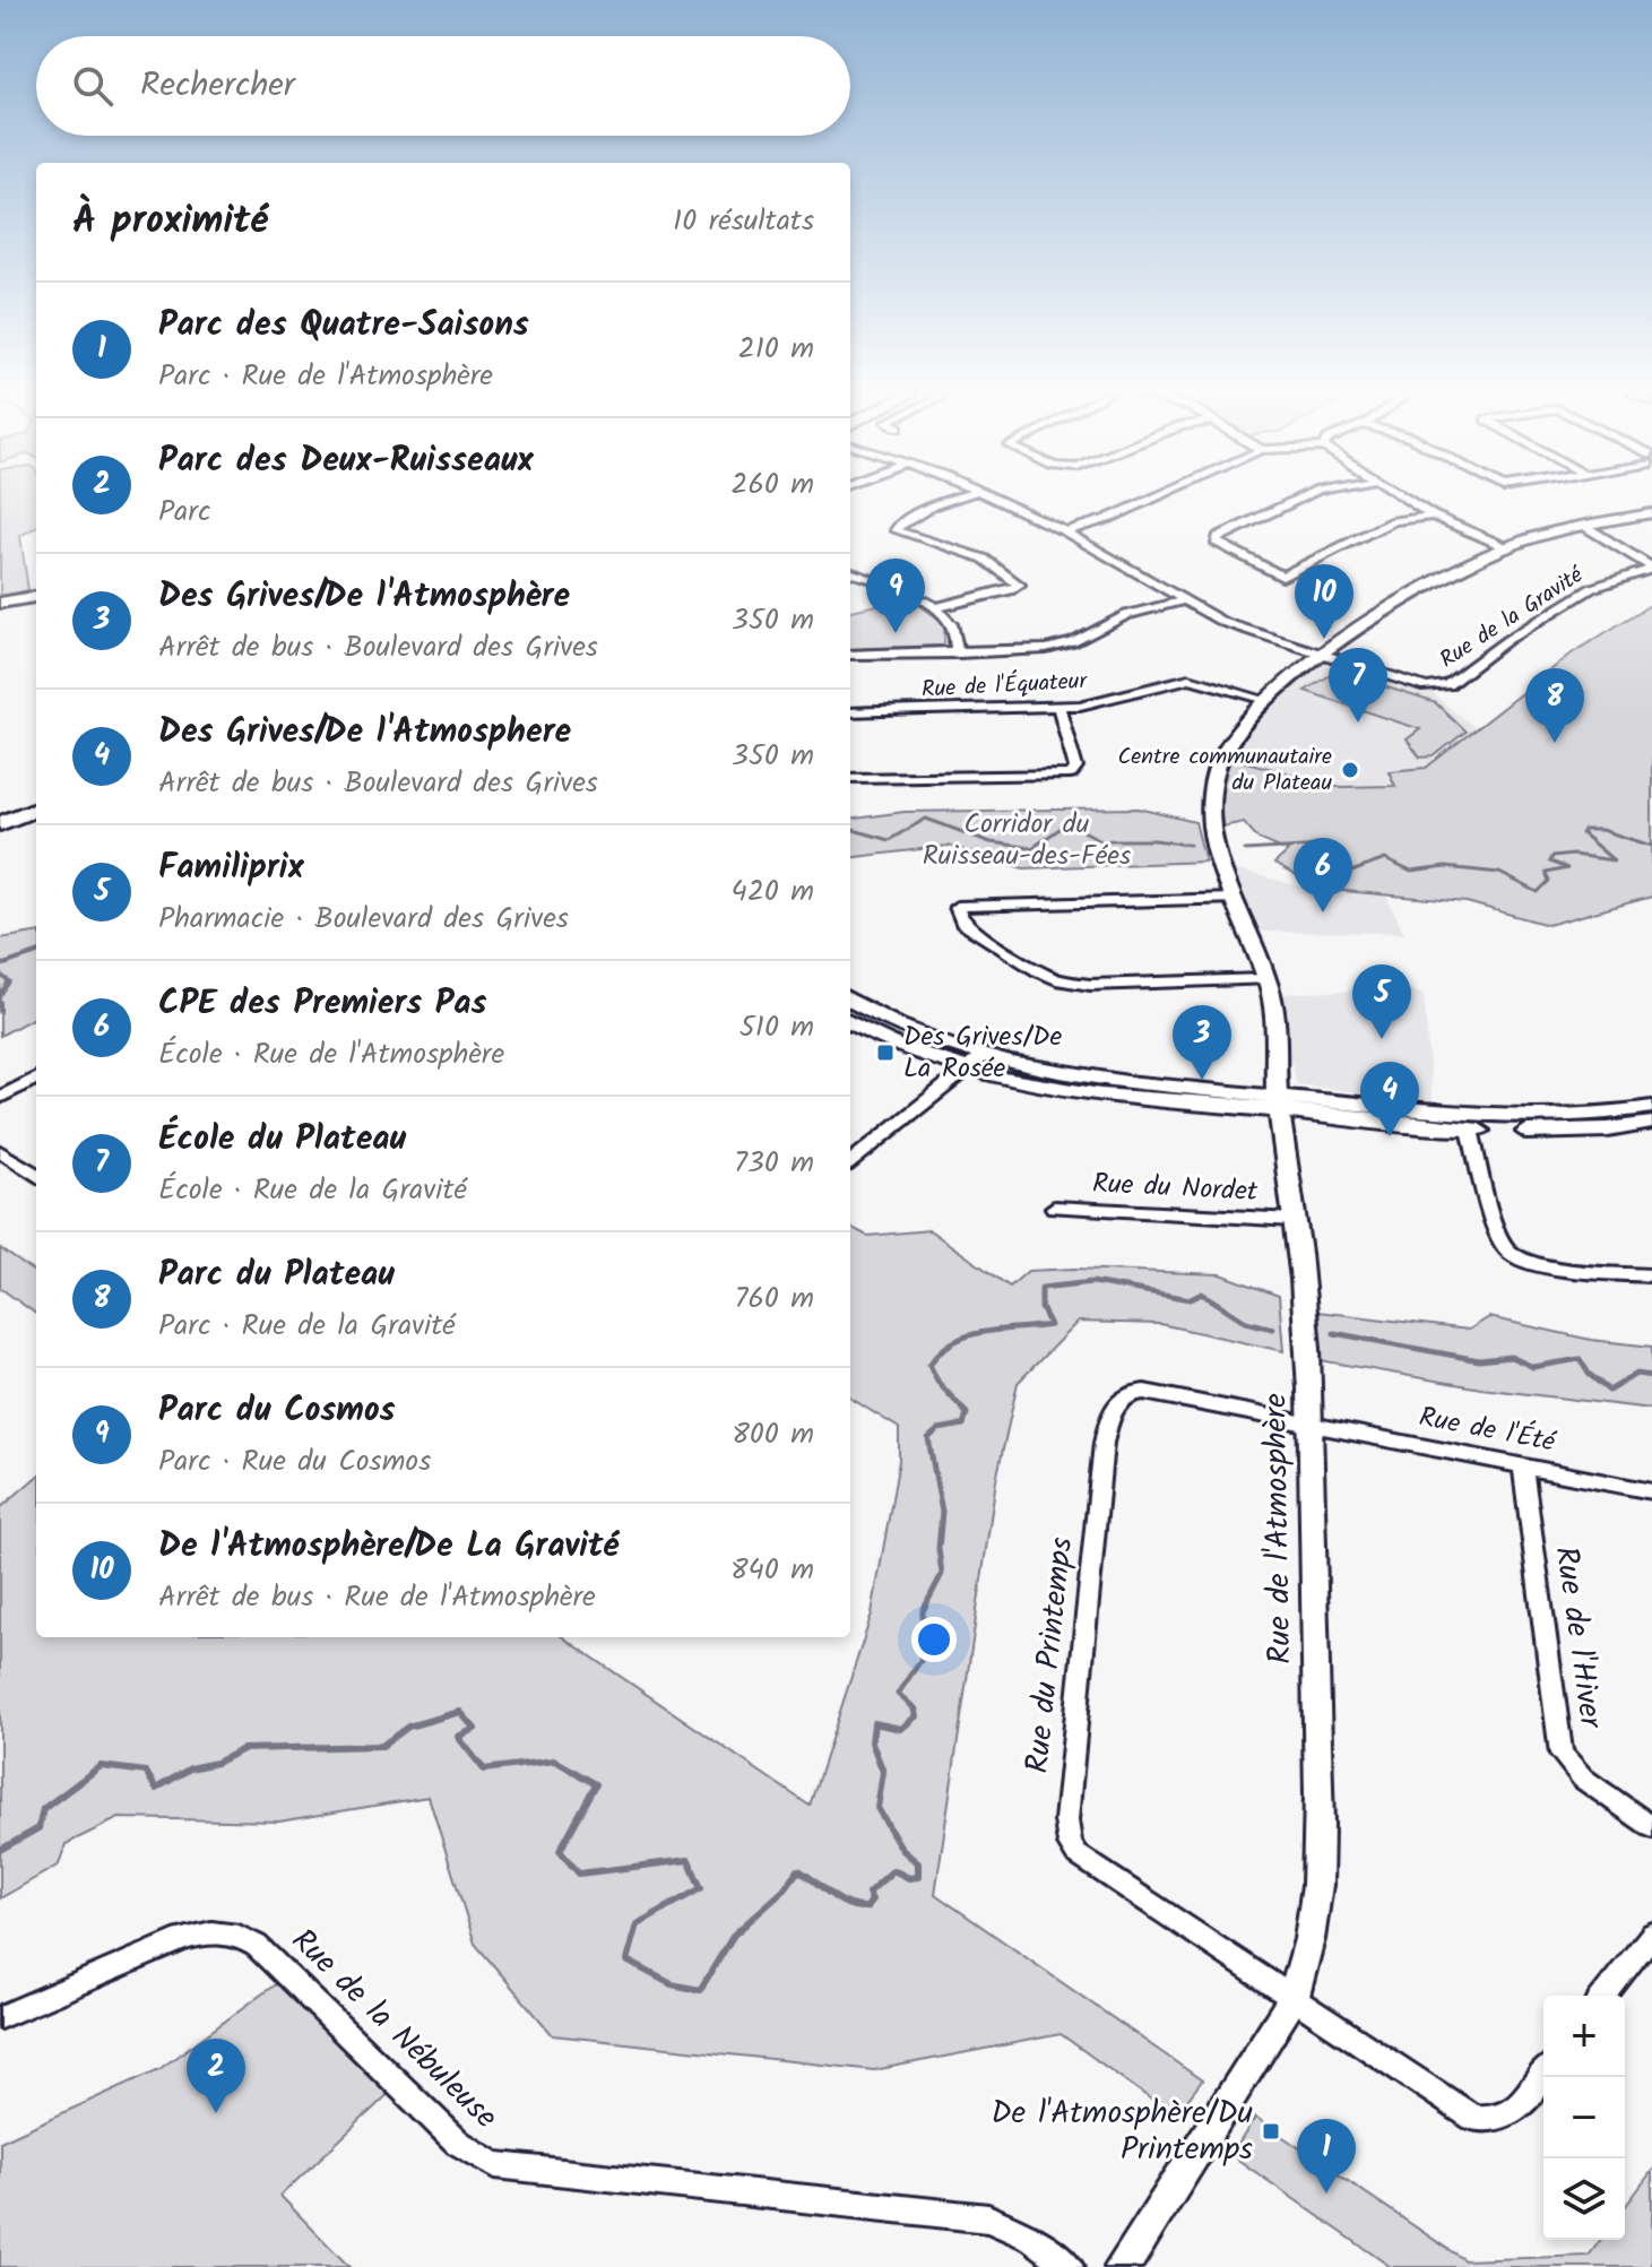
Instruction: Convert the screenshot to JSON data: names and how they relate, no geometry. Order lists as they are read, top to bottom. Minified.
{"streets":{"street":["Rue de la Gravité","Rue de l'Équateur","Rue du Nordet","Rue de l'Été","Rue de l'Atmosphère","Rue de l'Hiver","Rue du Printemps","Rue de la Nébuleuse"]},"crossings":[["Rue de la Gravité","Rue de l'Atmosphère"],["Rue de l'Équateur","Rue de l'Atmosphère"],["Rue du Nordet","Rue de l'Atmosphère"],["Rue de l'Été","Rue de l'Atmosphère"],["Rue de l'Été","Rue de l'Hiver"],["Rue de l'Été","Rue du Printemps"],["Rue de l'Atmosphère","Rue du Printemps"]],"parks":["Corridor du Ruisseau-des-Fées"],"places":{"other":["Centre communautaire du Plateau"],"transit":["Des Grives/De La Rosée","De l'Atmosphère/Du Printemps"]},"page":{"search":"Rechercher","heading":["À proximité","10 résultats"],"list":[{"mark":"1","name":"Parc des Quatre-Saisons","note":"Parc · Rue de l'Atmosphère","value":"210 m"},{"mark":"2","name":"Parc des Deux-Ruisseaux","note":"Parc","value":"260 m"},{"mark":"3","name":"Des Grives/De l'Atmosphère","note":"Arrêt de bus · Boulevard des Grives","value":"350 m"},{"mark":"4","name":"Des Grives/De l'Atmosphere","note":"Arrêt de bus · Boulevard des Grives","value":"350 m"},{"mark":"5","name":"Familiprix","note":"Pharmacie · Boulevard des Grives","value":"420 m"},{"mark":"6","name":"CPE des Premiers Pas","note":"École · Rue de l'Atmosphère","value":"510 m"},{"mark":"7","name":"École du Plateau","note":"École · Rue de la Gravité","value":"730 m"},{"mark":"8","name":"Parc du Plateau","note":"Parc · Rue de la Gravité","value":"760 m"},{"mark":"9","name":"Parc du Cosmos","note":"Parc · Rue du Cosmos","value":"800 m"},{"mark":"10","name":"De l'Atmosphère/De La Gravité","note":"Arrêt de bus · Rue de l'Atmosphère","value":"840 m"}],"pins":["9","10","7","8","6","5","3","4","2","1"],"map_buttons":["+","−"]}}
